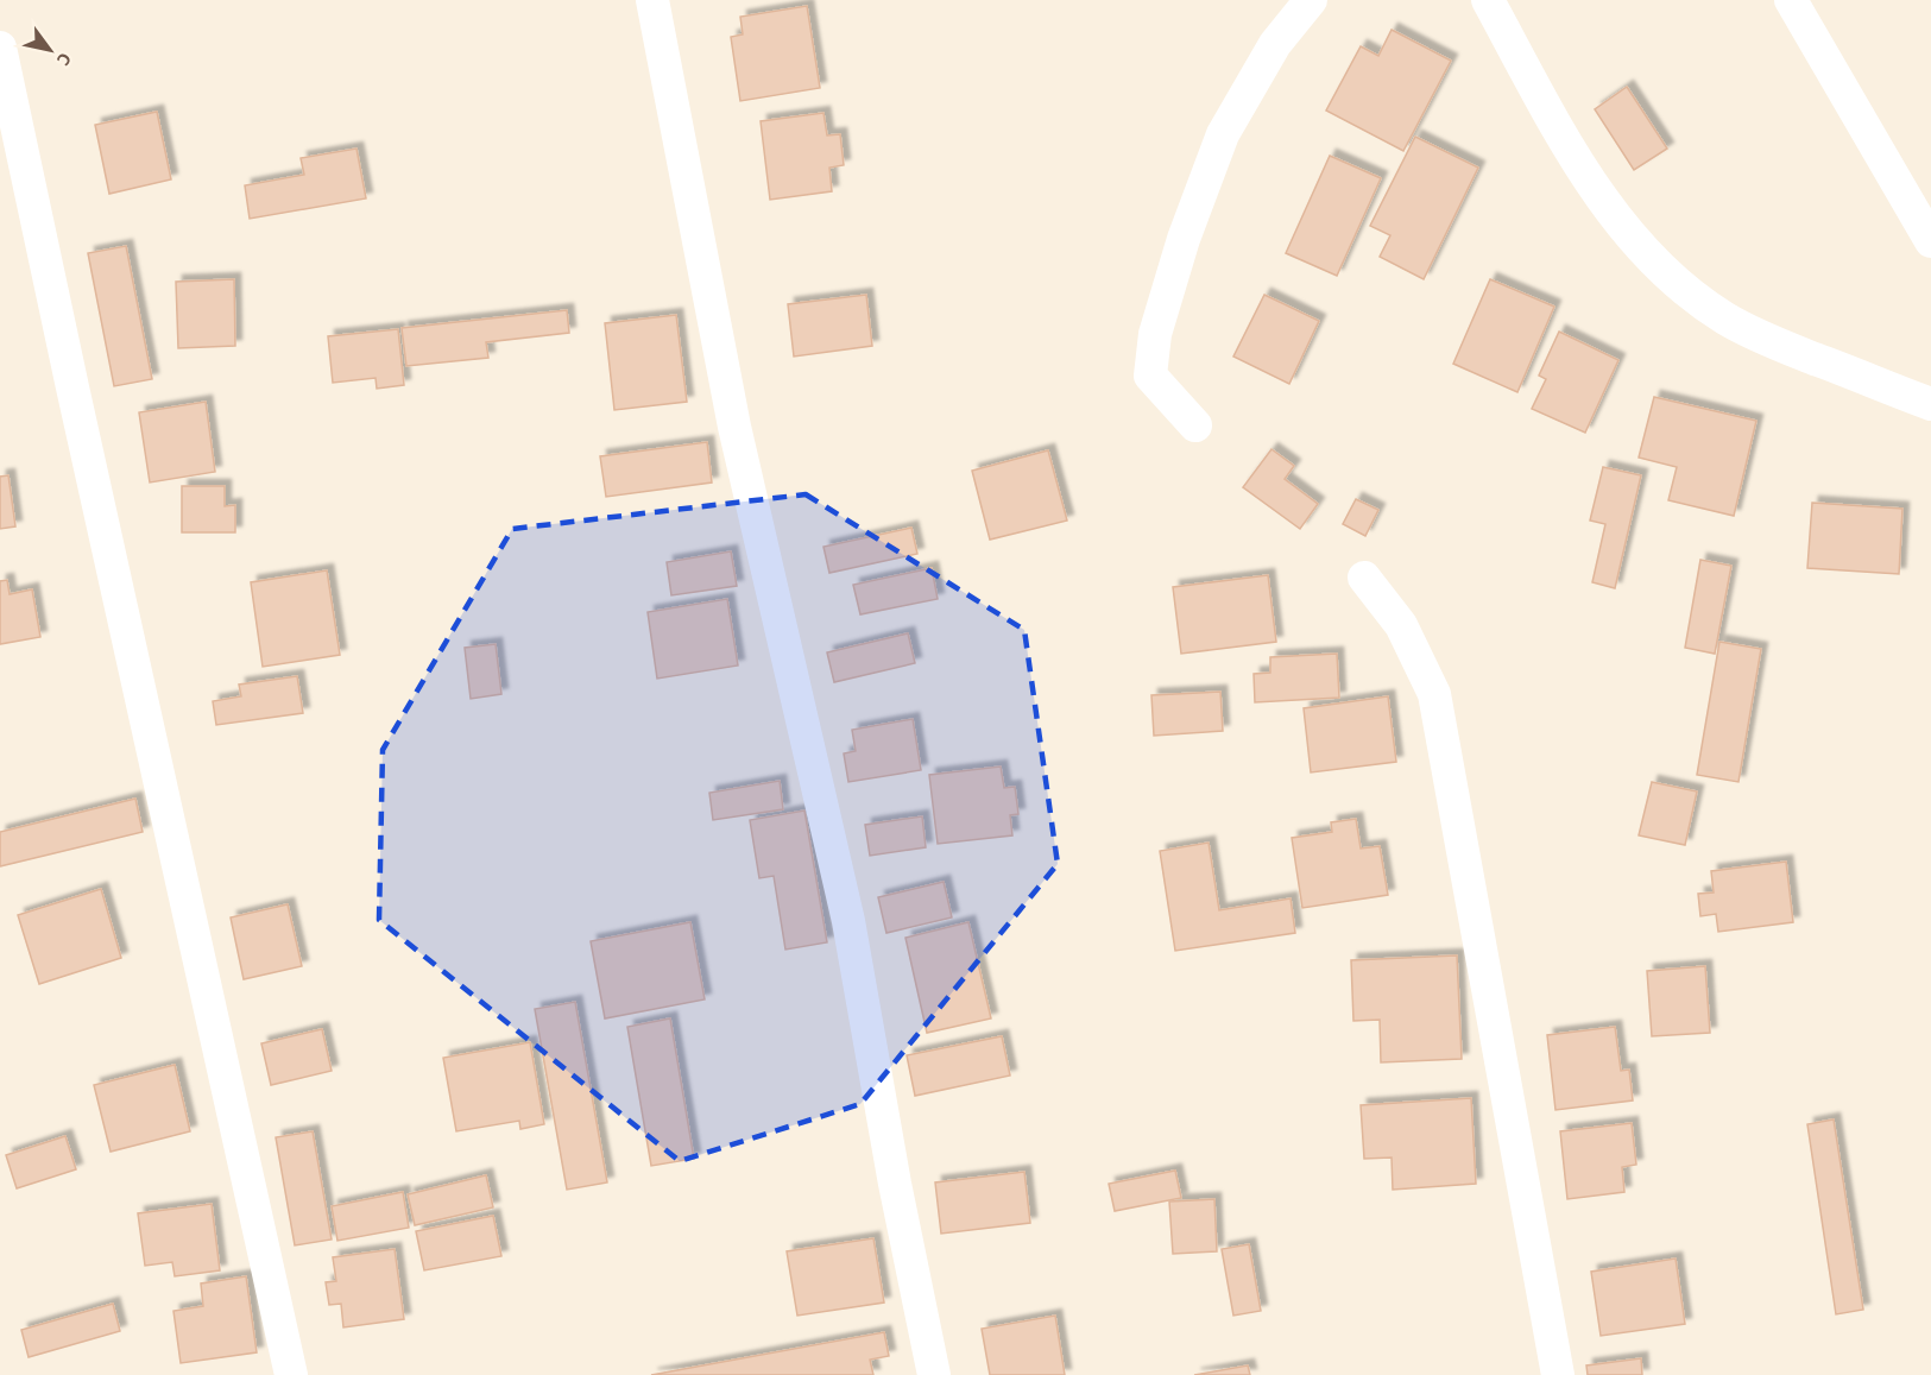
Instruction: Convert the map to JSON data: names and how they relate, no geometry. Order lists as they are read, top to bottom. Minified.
{"north":"bottom right"}
